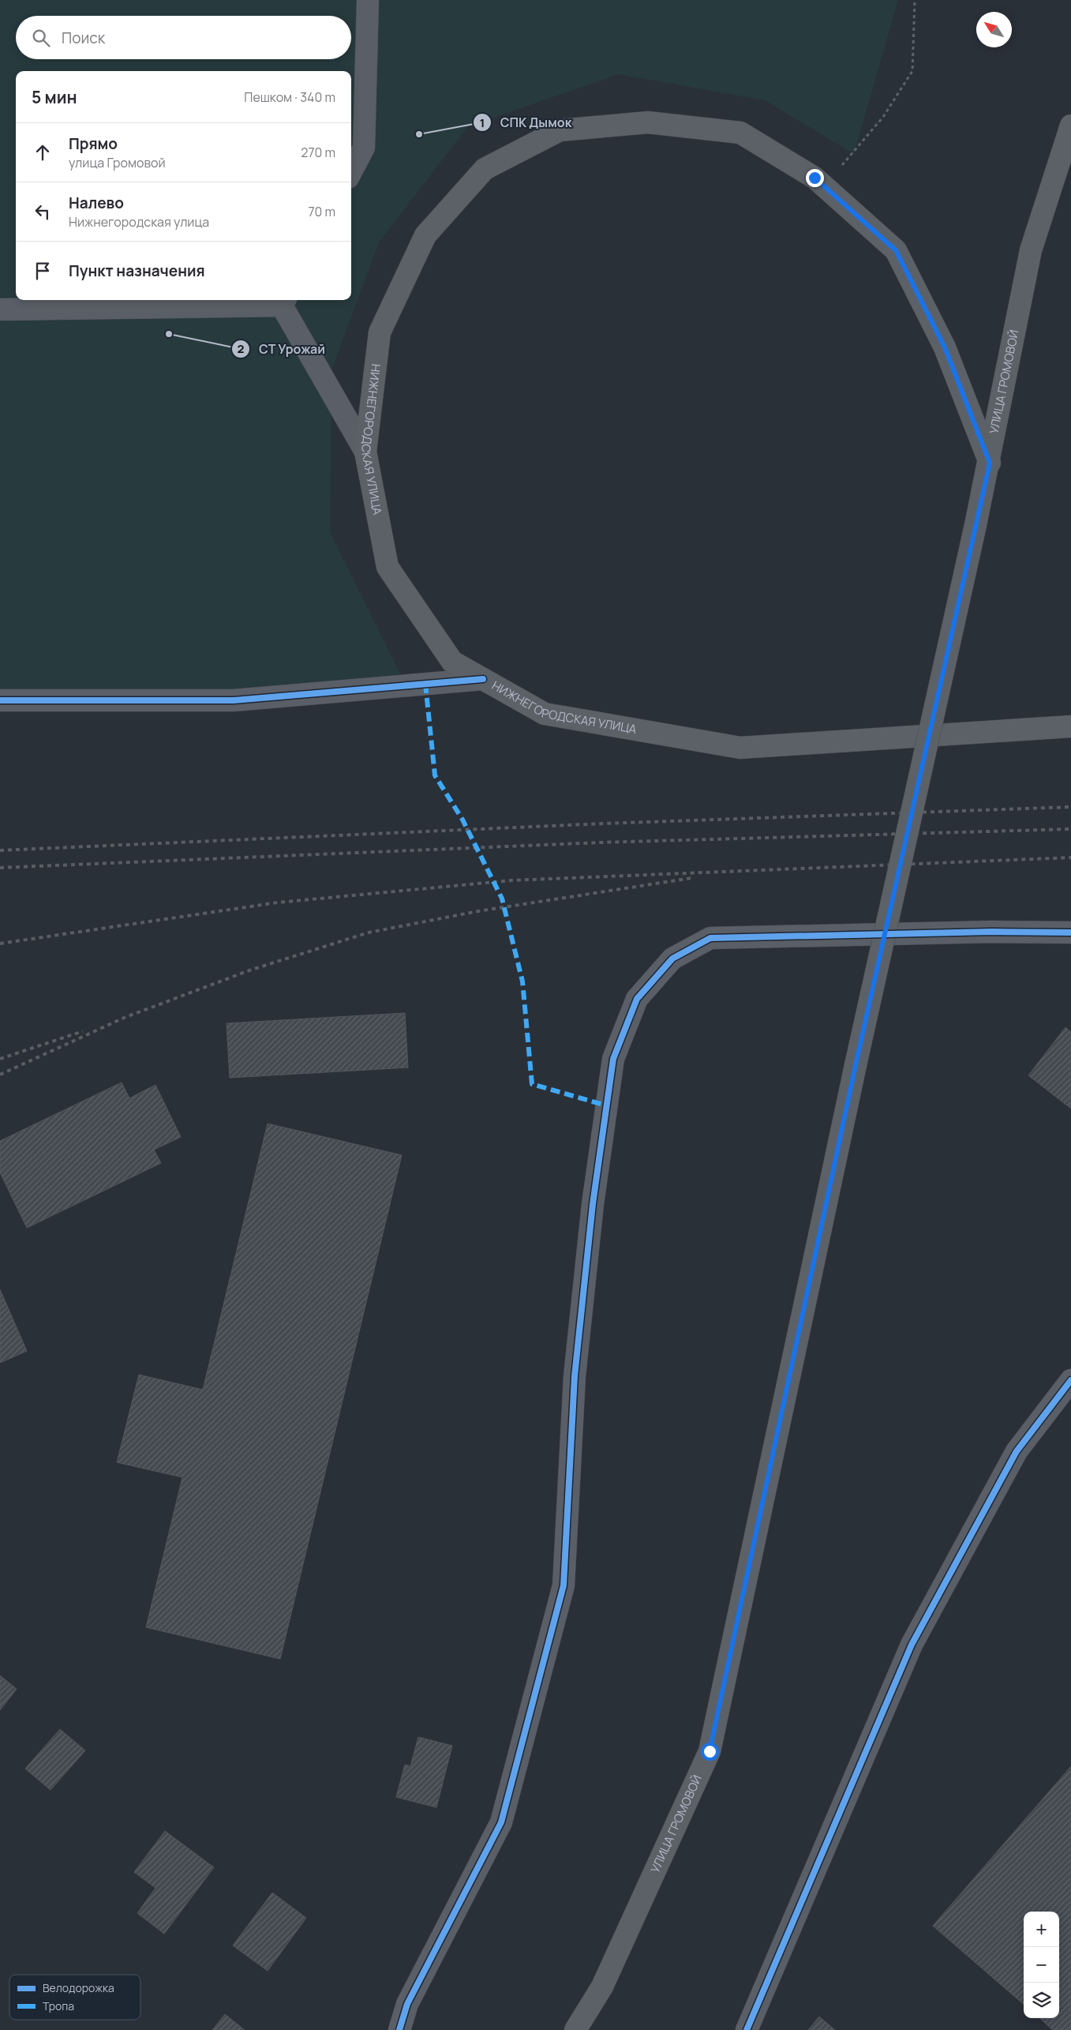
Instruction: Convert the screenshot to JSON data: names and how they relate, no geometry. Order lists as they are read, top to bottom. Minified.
{"streets":{"main road":["УЛИЦА ГРОМОВОЙ","НИЖНЕГОРОДСКАЯ УЛИЦА"]},"crossings":[["УЛИЦА ГРОМОВОЙ","НИЖНЕГОРОДСКАЯ УЛИЦА"]],"places":["СПК Дымок","СТ Урожай"],"legend":["Велодорожка","Тропа"],"north":"top left","page":{"search":"Поиск","heading":["5 мин","Пешком · 340 m"],"list":[["Прямо","улица Громовой","270 m"],["Налево","Нижнегородская улица","70 m"],"Пункт назначения"],"map_buttons":["+","−"]}}
